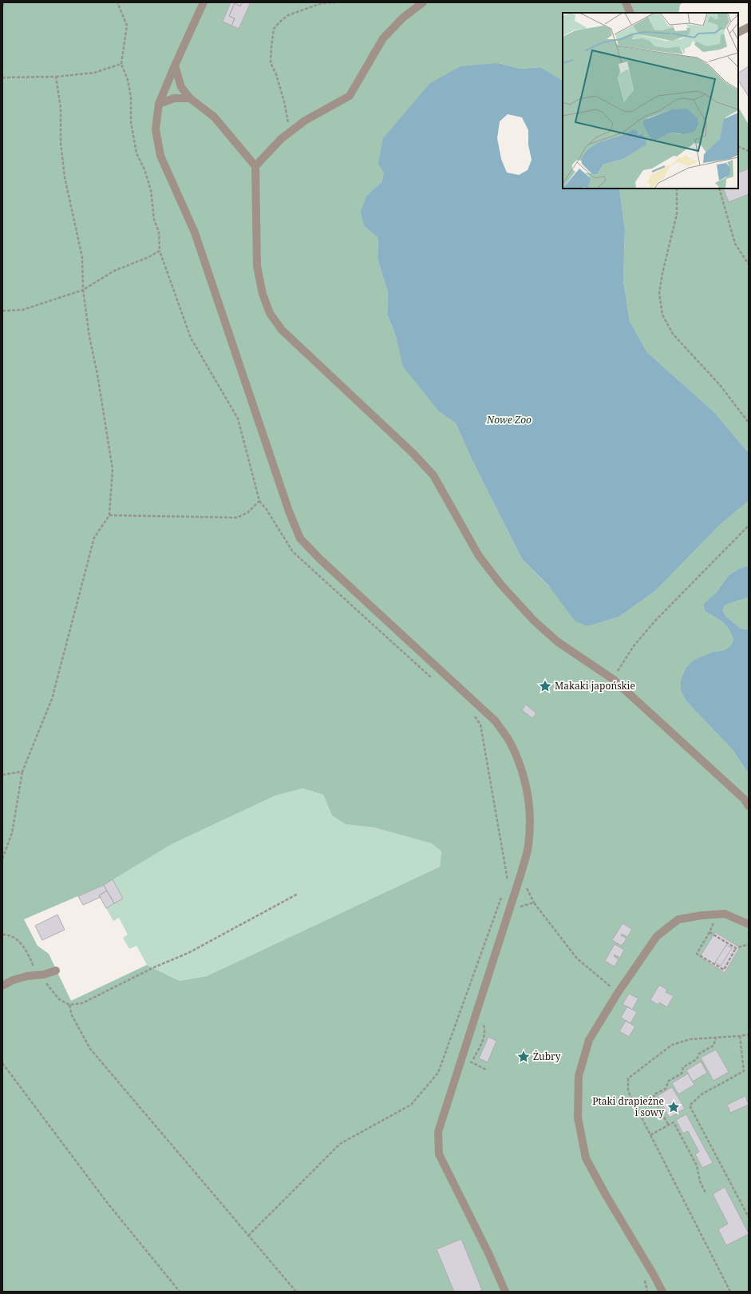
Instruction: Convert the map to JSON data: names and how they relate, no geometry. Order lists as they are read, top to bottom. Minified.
{"parks":["Nowe Zoo"],"places":{"place":["Makaki japońskie","Żubry","Ptaki drapieżne i sowy"]}}
